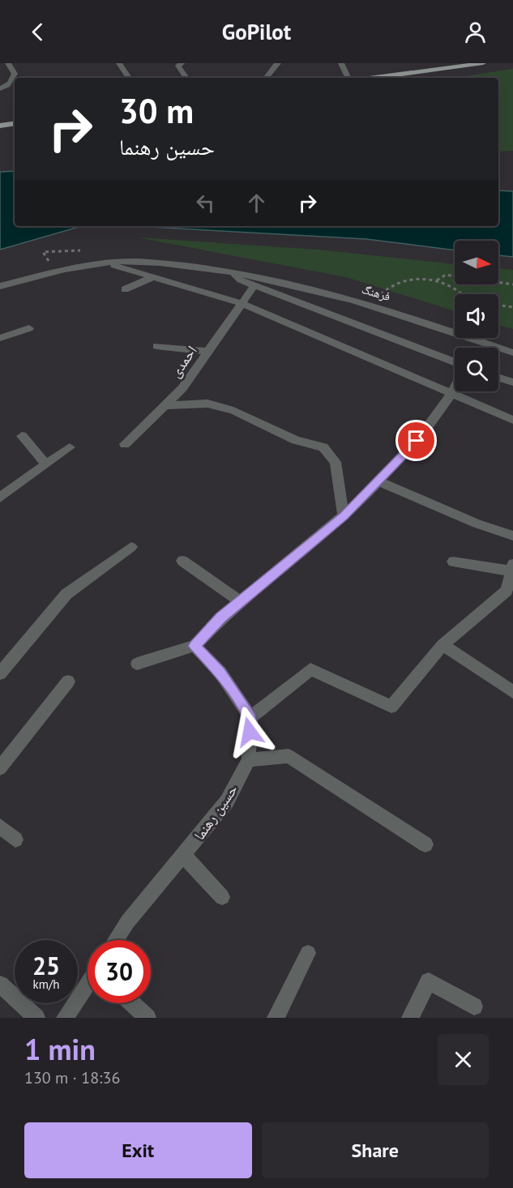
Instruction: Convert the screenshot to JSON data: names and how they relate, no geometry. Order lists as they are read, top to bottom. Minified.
{"streets":{"street":["فرهنگ","احمدی","حسین رهنما"]},"crossings":[["فرهنگ","احمدی"]],"north":"right","page":{"header":"GoPilot","turn":["30 m","حسین رهنما"],"speed":"25 km/h","limit":"30","heading":["1 min","130 m · 18:36"],"buttons":["Exit","Share"]}}
